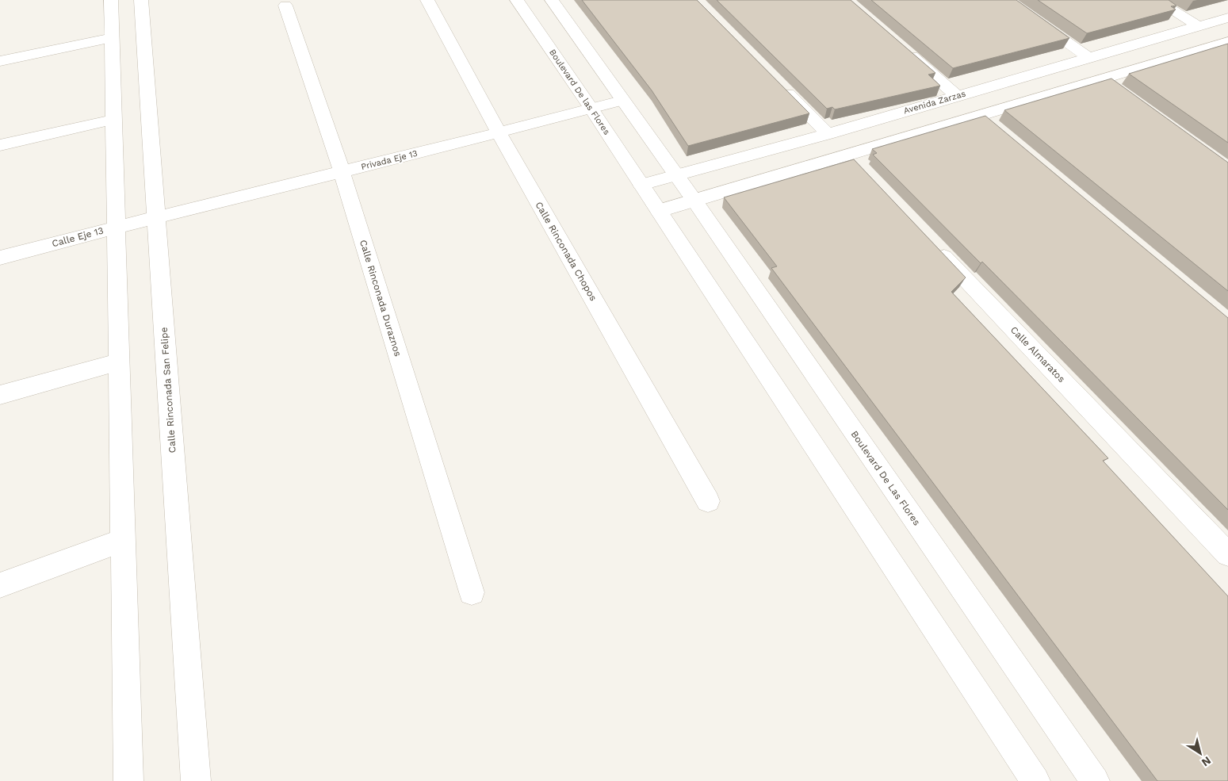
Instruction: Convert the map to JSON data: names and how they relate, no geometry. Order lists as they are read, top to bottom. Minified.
{"streets":{"street":["Boulevard De las Flores","Avenida Zarzas","Privada Eje 13","Calle Eje 13","Calle Rinconada Chopos","Calle Rinconada Duraznos","Calle Almaratos","Calle Rinconada San Felipe","Boulevard De Las Flores"]},"crossings":[["Boulevard De las Flores","Avenida Zarzas"],["Boulevard De las Flores","Privada Eje 13"],["Avenida Zarzas","Boulevard De Las Flores"],["Privada Eje 13","Calle Eje 13"],["Privada Eje 13","Calle Rinconada Chopos"],["Privada Eje 13","Calle Rinconada Duraznos"],["Privada Eje 13","Calle Rinconada San Felipe"],["Calle Eje 13","Calle Rinconada San Felipe"]],"north":"bottom right"}
